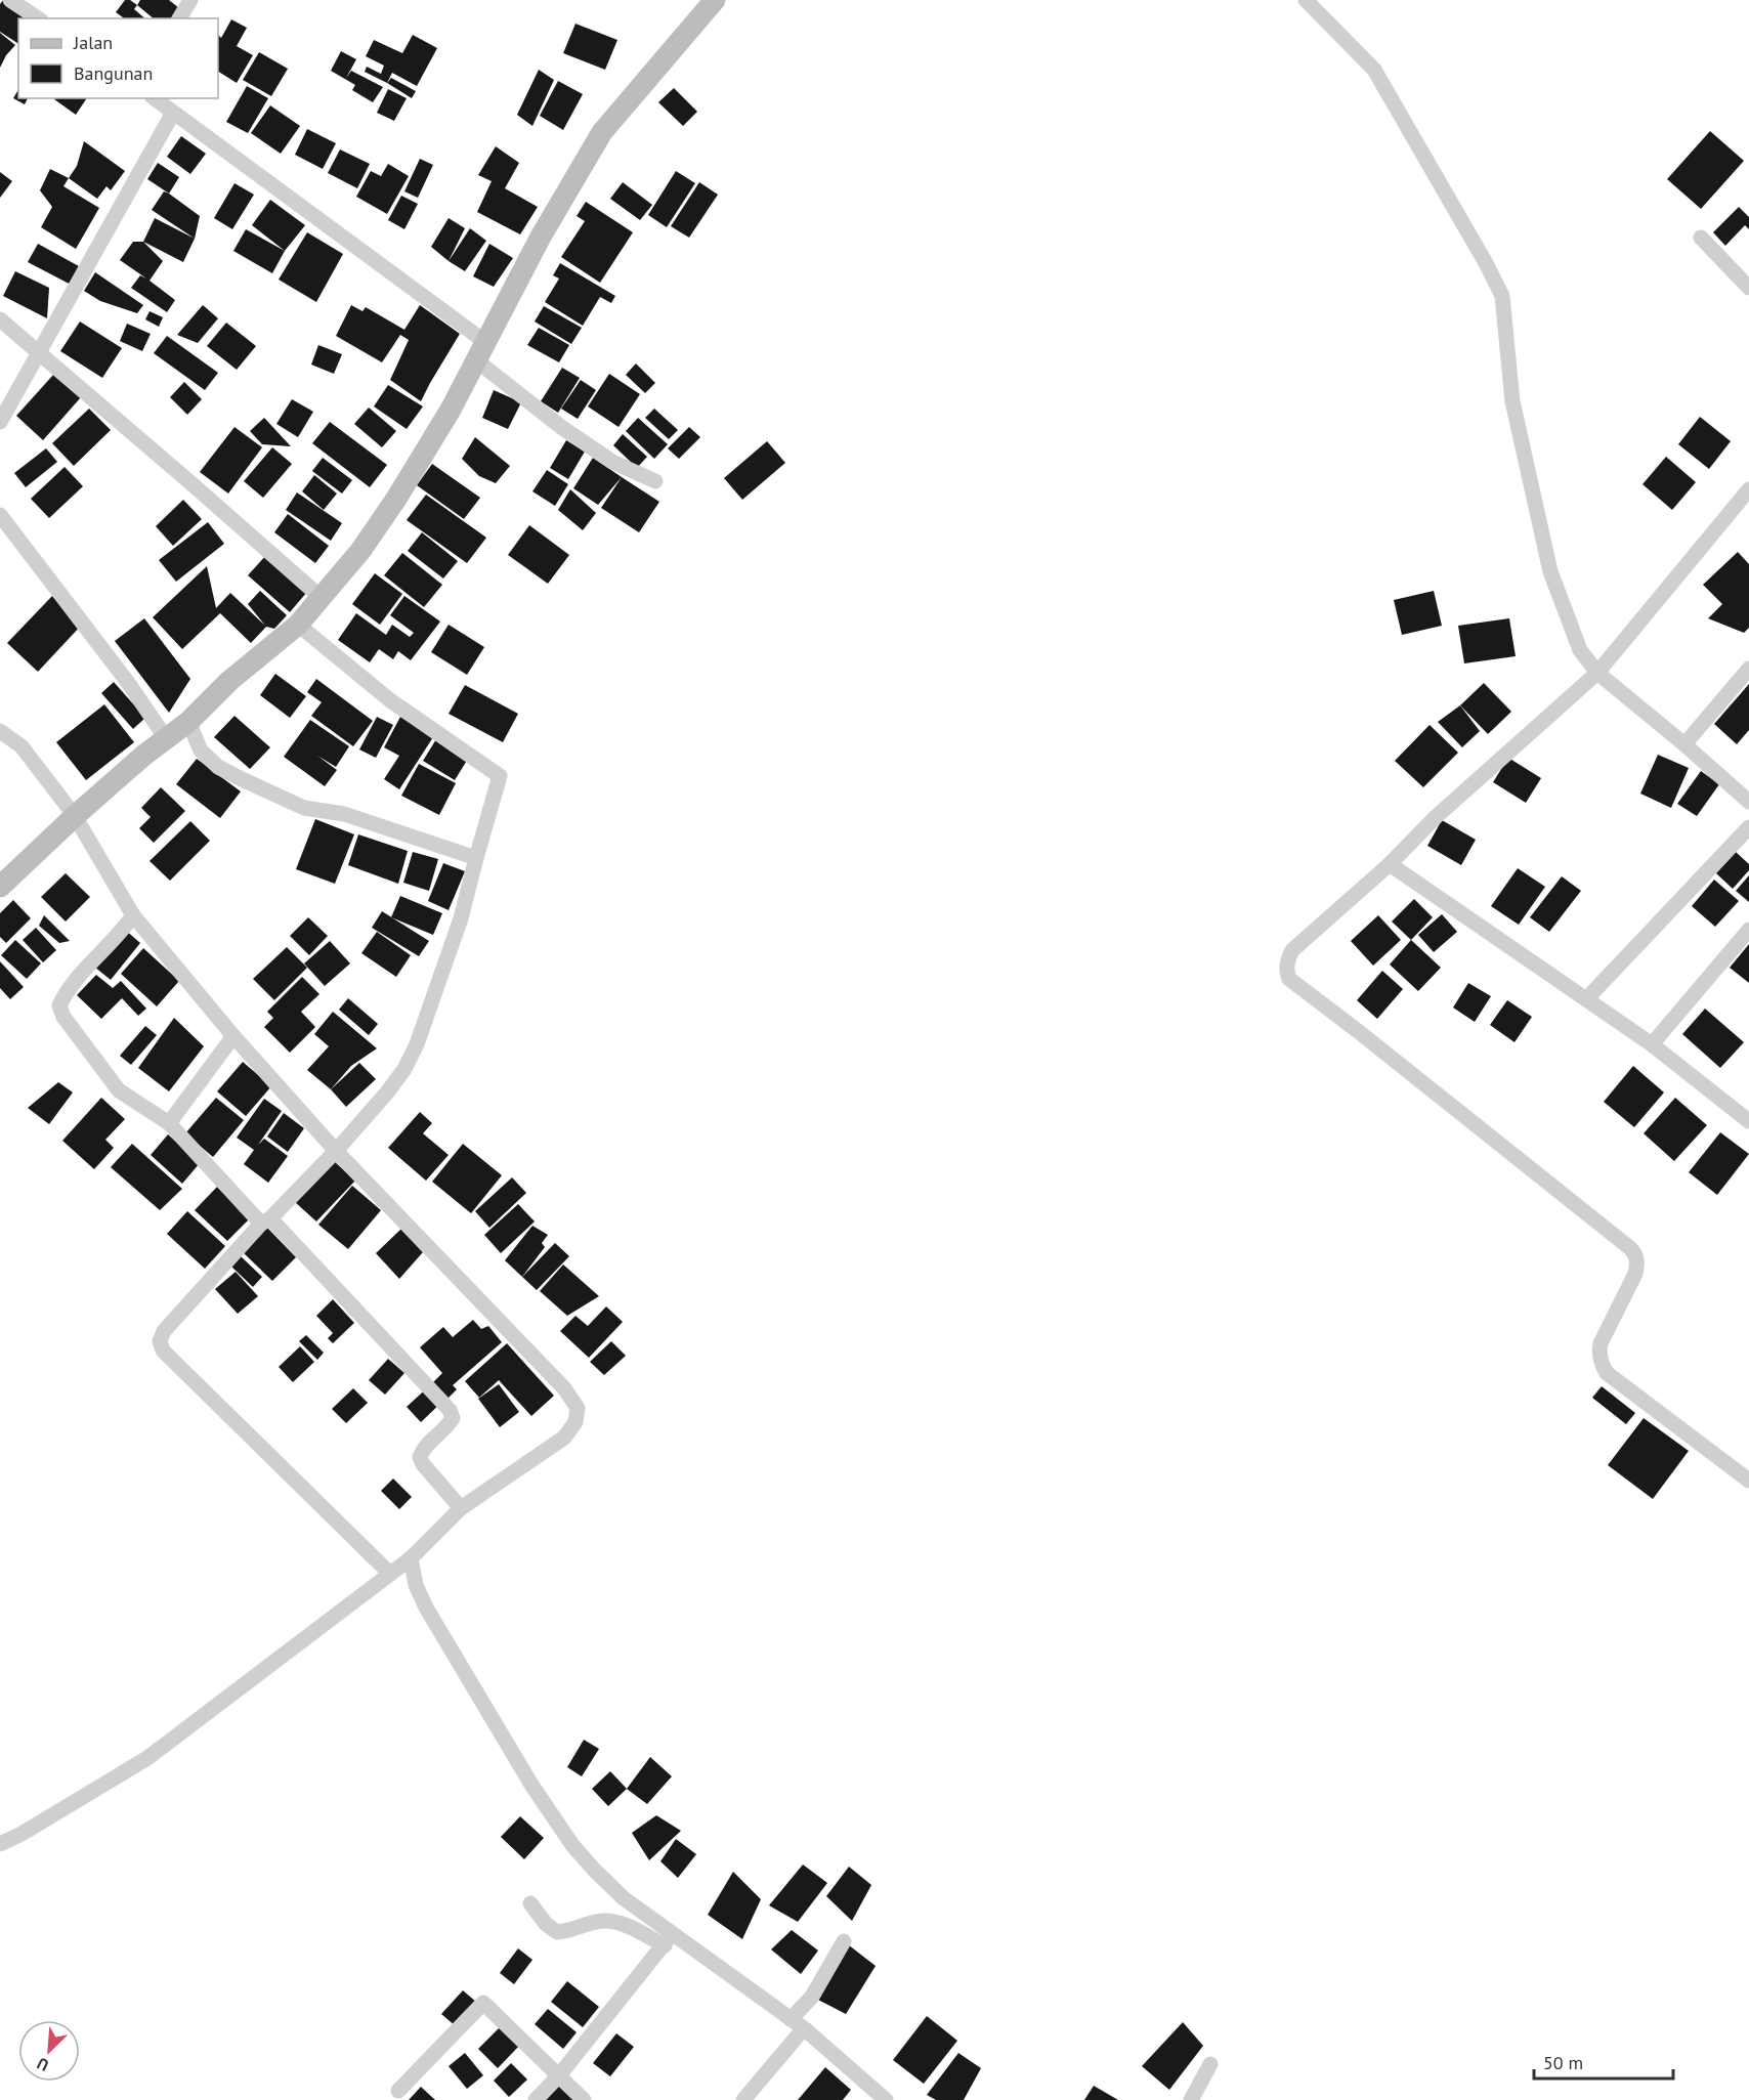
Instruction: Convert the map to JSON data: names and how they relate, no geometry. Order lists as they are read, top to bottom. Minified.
{"legend":["Jalan","Bangunan"],"scale_bar":"50 m","north":"bottom left"}
